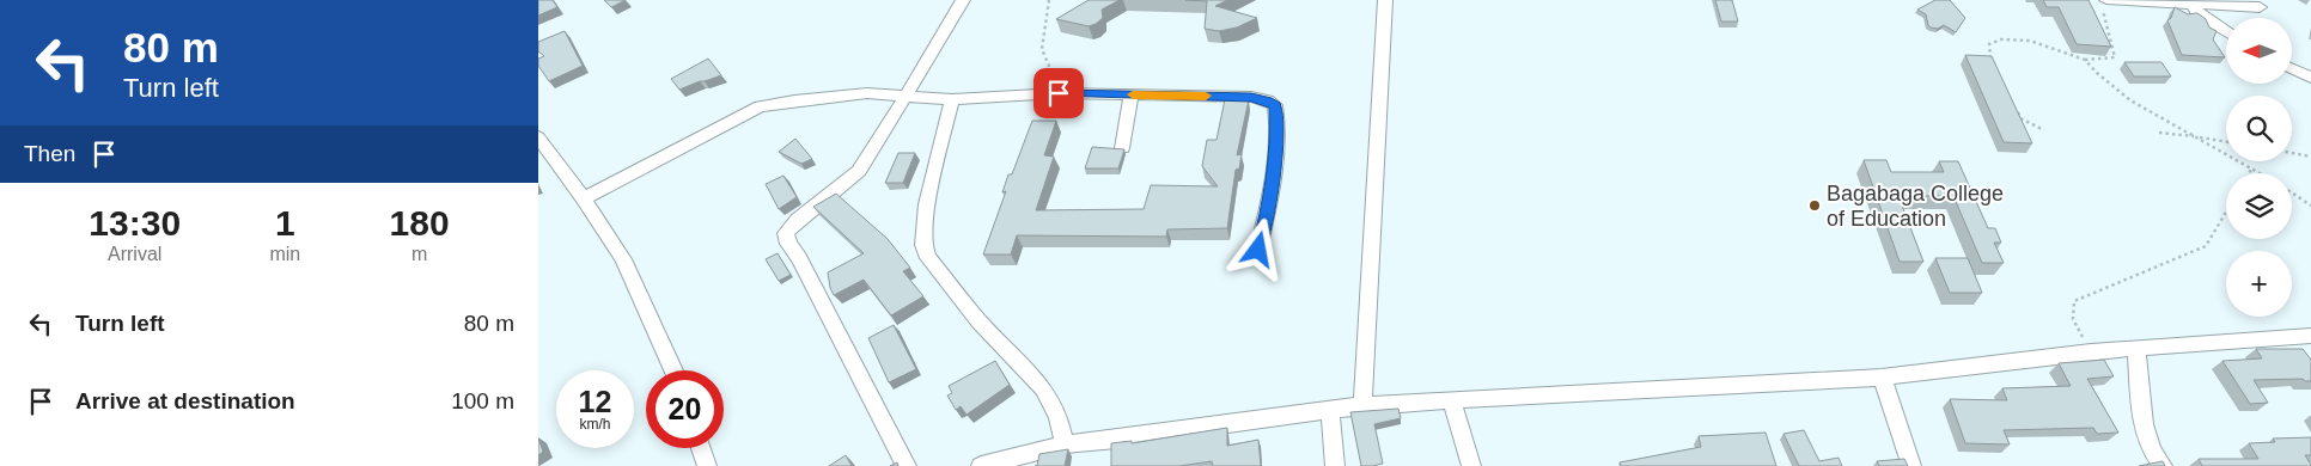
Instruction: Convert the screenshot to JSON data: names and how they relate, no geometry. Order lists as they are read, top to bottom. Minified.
{"places":["Bagabaga College of Education"],"north":"left","page":{"turn":["80 m","Turn left"],"map_buttons":"+","then":"Then","eta":["13:30","Arrival","1","min","180","m"],"list":[{"name":"Turn left","value":"80 m"},{"name":"Arrive at destination","value":"100 m"}],"speed":"12 km/h","limit":"20"}}
